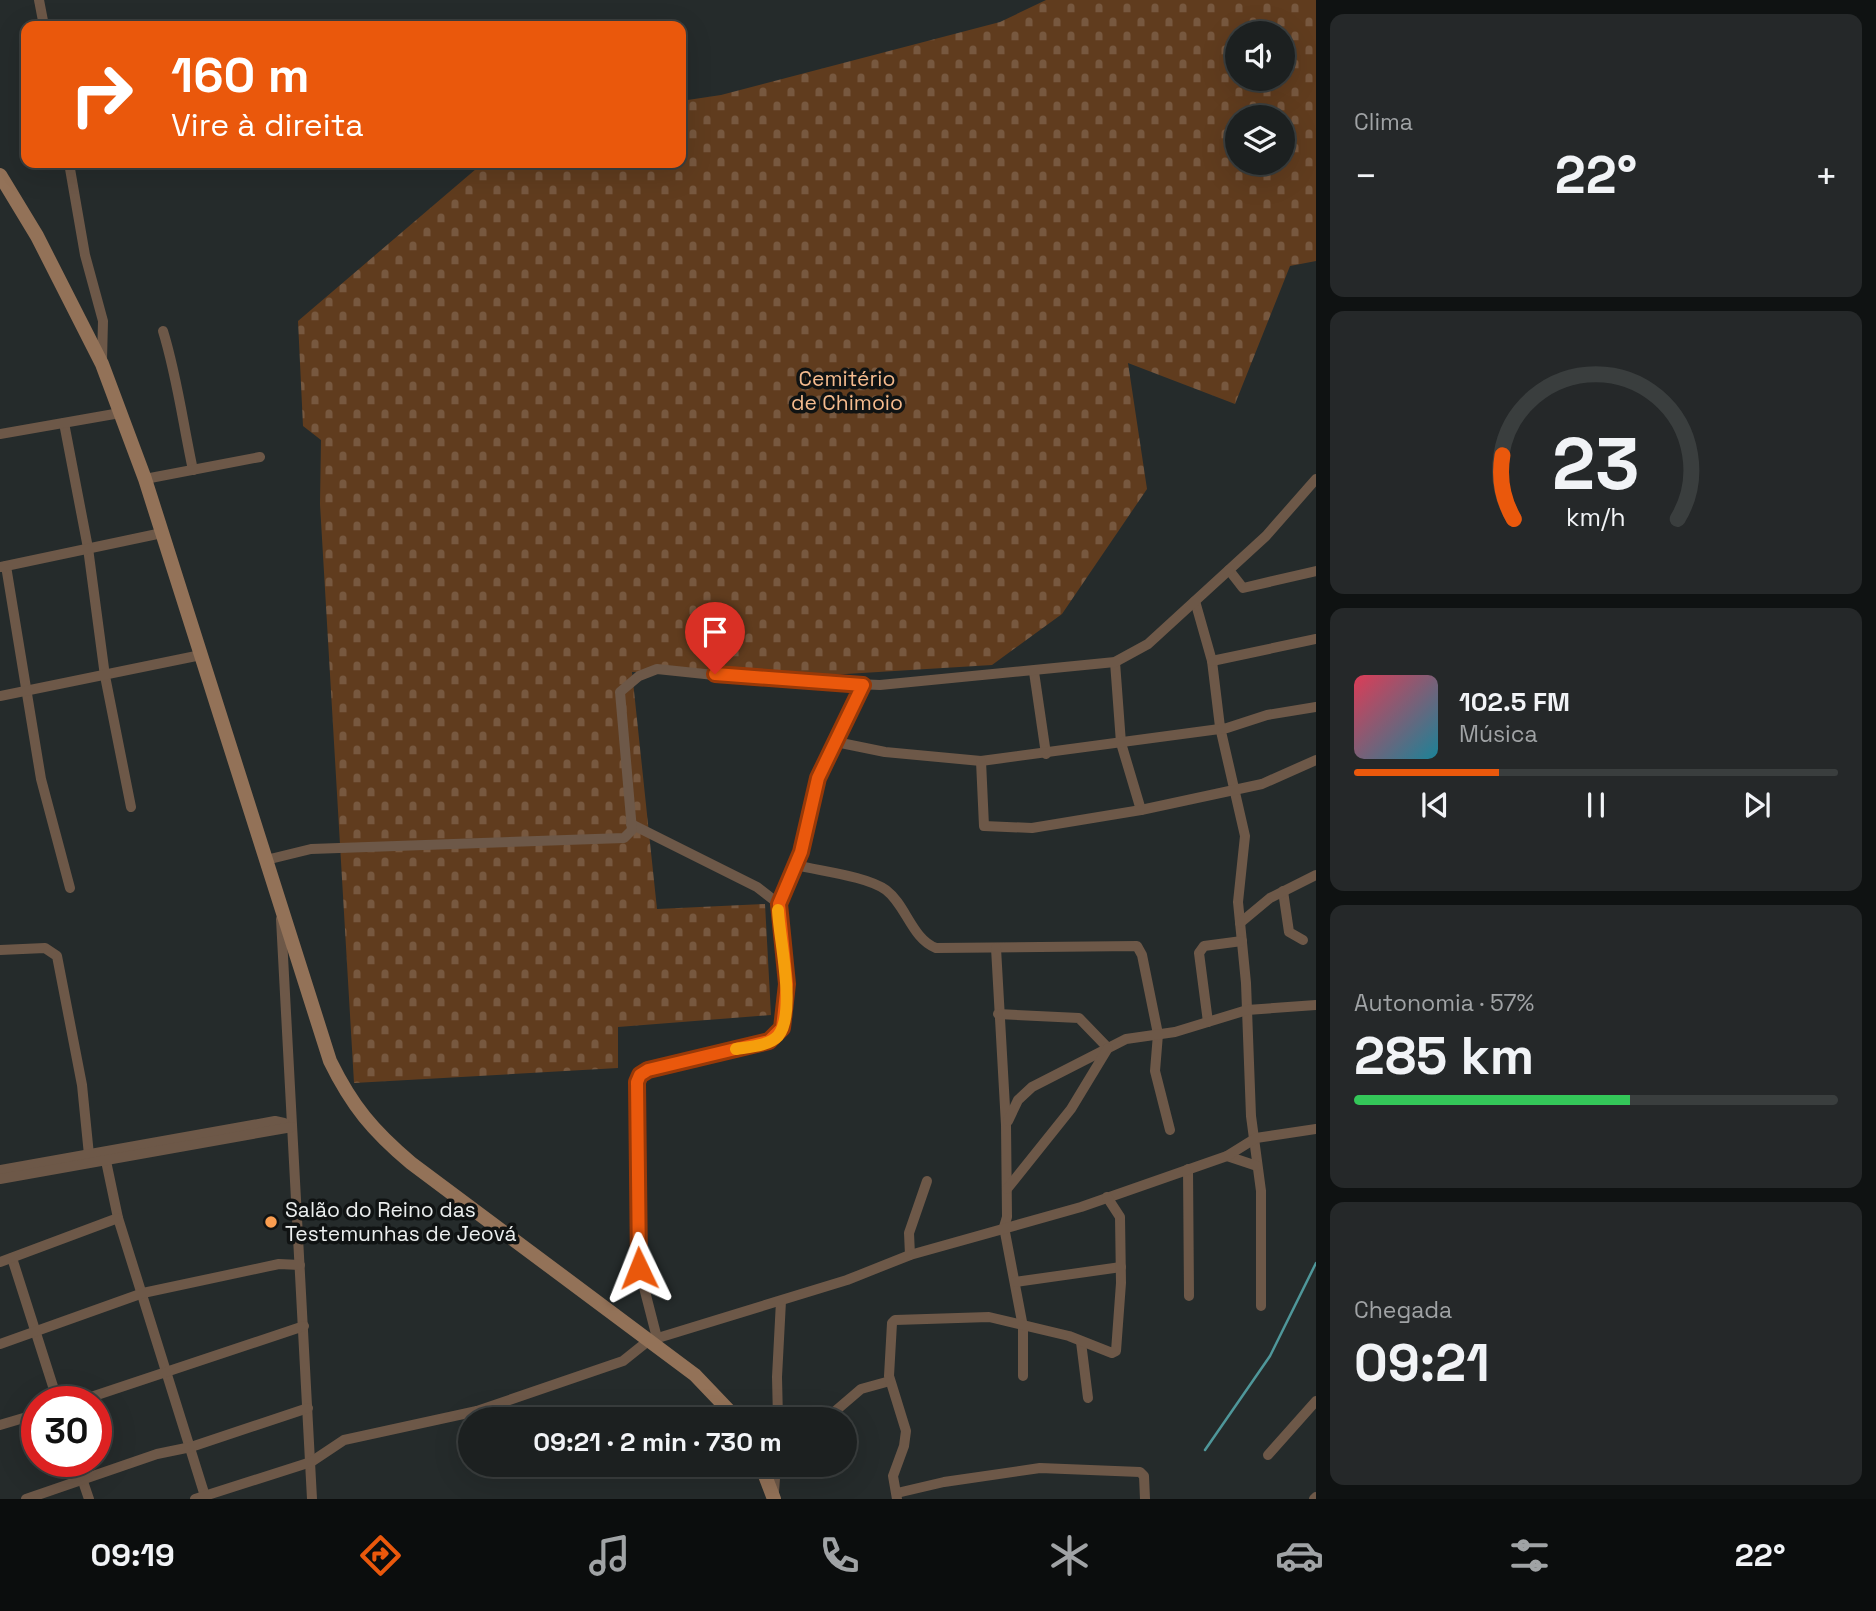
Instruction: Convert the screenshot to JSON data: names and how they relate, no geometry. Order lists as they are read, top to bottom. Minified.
{"parks":["Cemitério de Chimoio"],"places":["Salão do Reino das Testemunhas de Jeová"],"page":{"tile":["Clima",["Autonomia · 57%","285 km"],["Chegada","09:21"]],"turn":["160 m","Vire à direita"],"heat":["−","22°","+"],"song":["102.5 FM","Música"],"limit":"30","trip":"09:21 · 2 min · 730 m","tabs":["09:19","22°"],"gauge":["23","km/h"]}}
